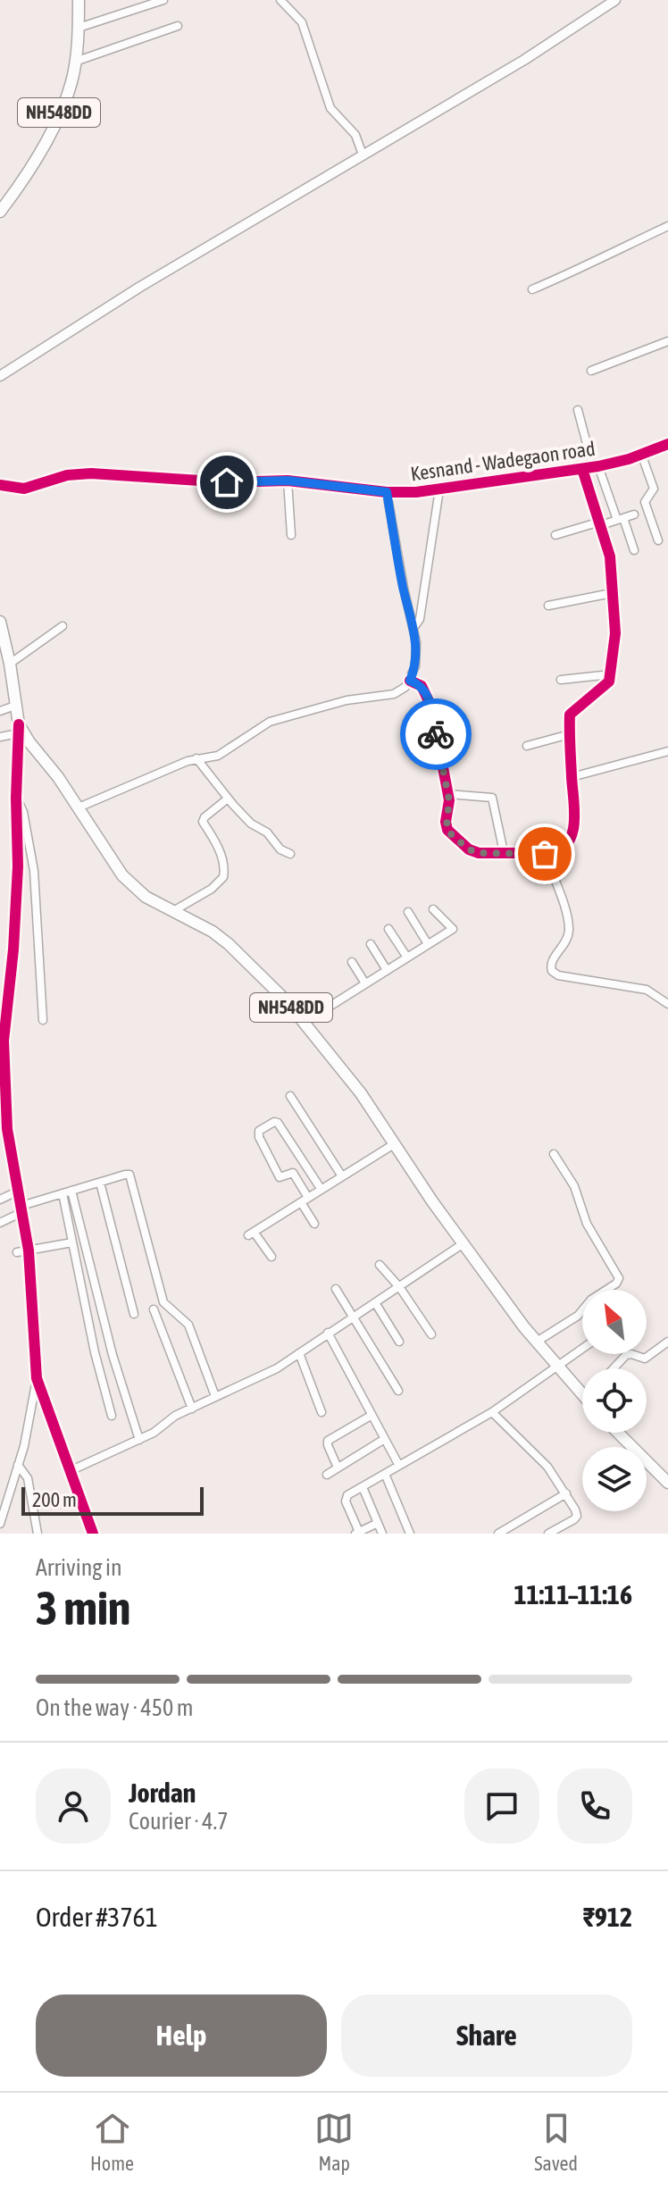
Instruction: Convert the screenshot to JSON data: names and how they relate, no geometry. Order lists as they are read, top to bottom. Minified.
{"streets":{"highway":["NH548DD"],"street":["Kesnand - Wadegaon road"]},"scale_bar":"200 m","north":"top left","page":{"scale":"200 m","heading":["3 min","Arriving in","11:11–11:16"],"panel":["Jordan","Courier · 4.7","Order #3761","₹912"],"bar":"On the way · 450 m","buttons":["Help","Share"],"tabs":["Home","Map","Saved"]}}
